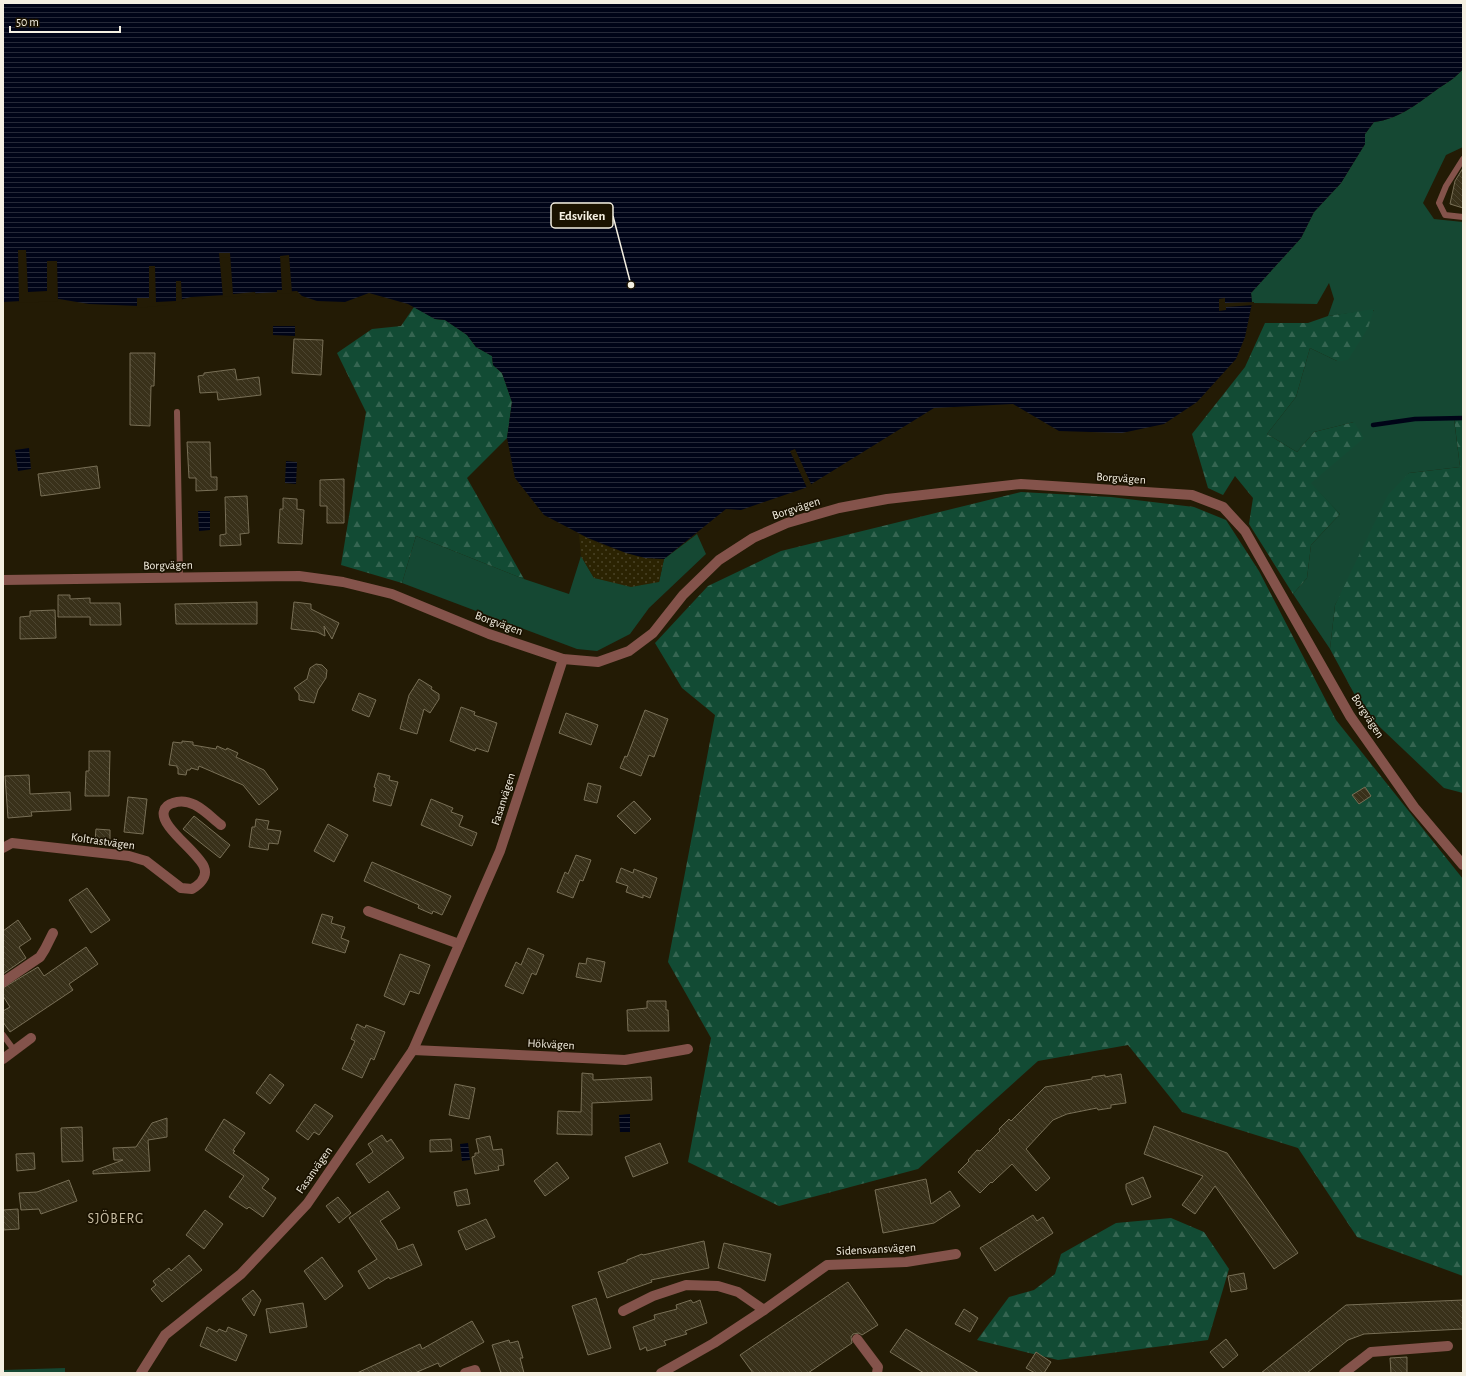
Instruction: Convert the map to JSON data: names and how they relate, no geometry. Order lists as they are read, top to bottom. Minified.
{"streets":{"street":["Borgvägen","Fasanvägen","Koltrastvägen","Hökvägen","Sidensvansvägen"]},"crossings":[["Borgvägen","Fasanvägen"],["Fasanvägen","Hökvägen"]],"districts":["SJÖBERG"],"places":["Edsviken"],"scale_bar":"50 m"}
